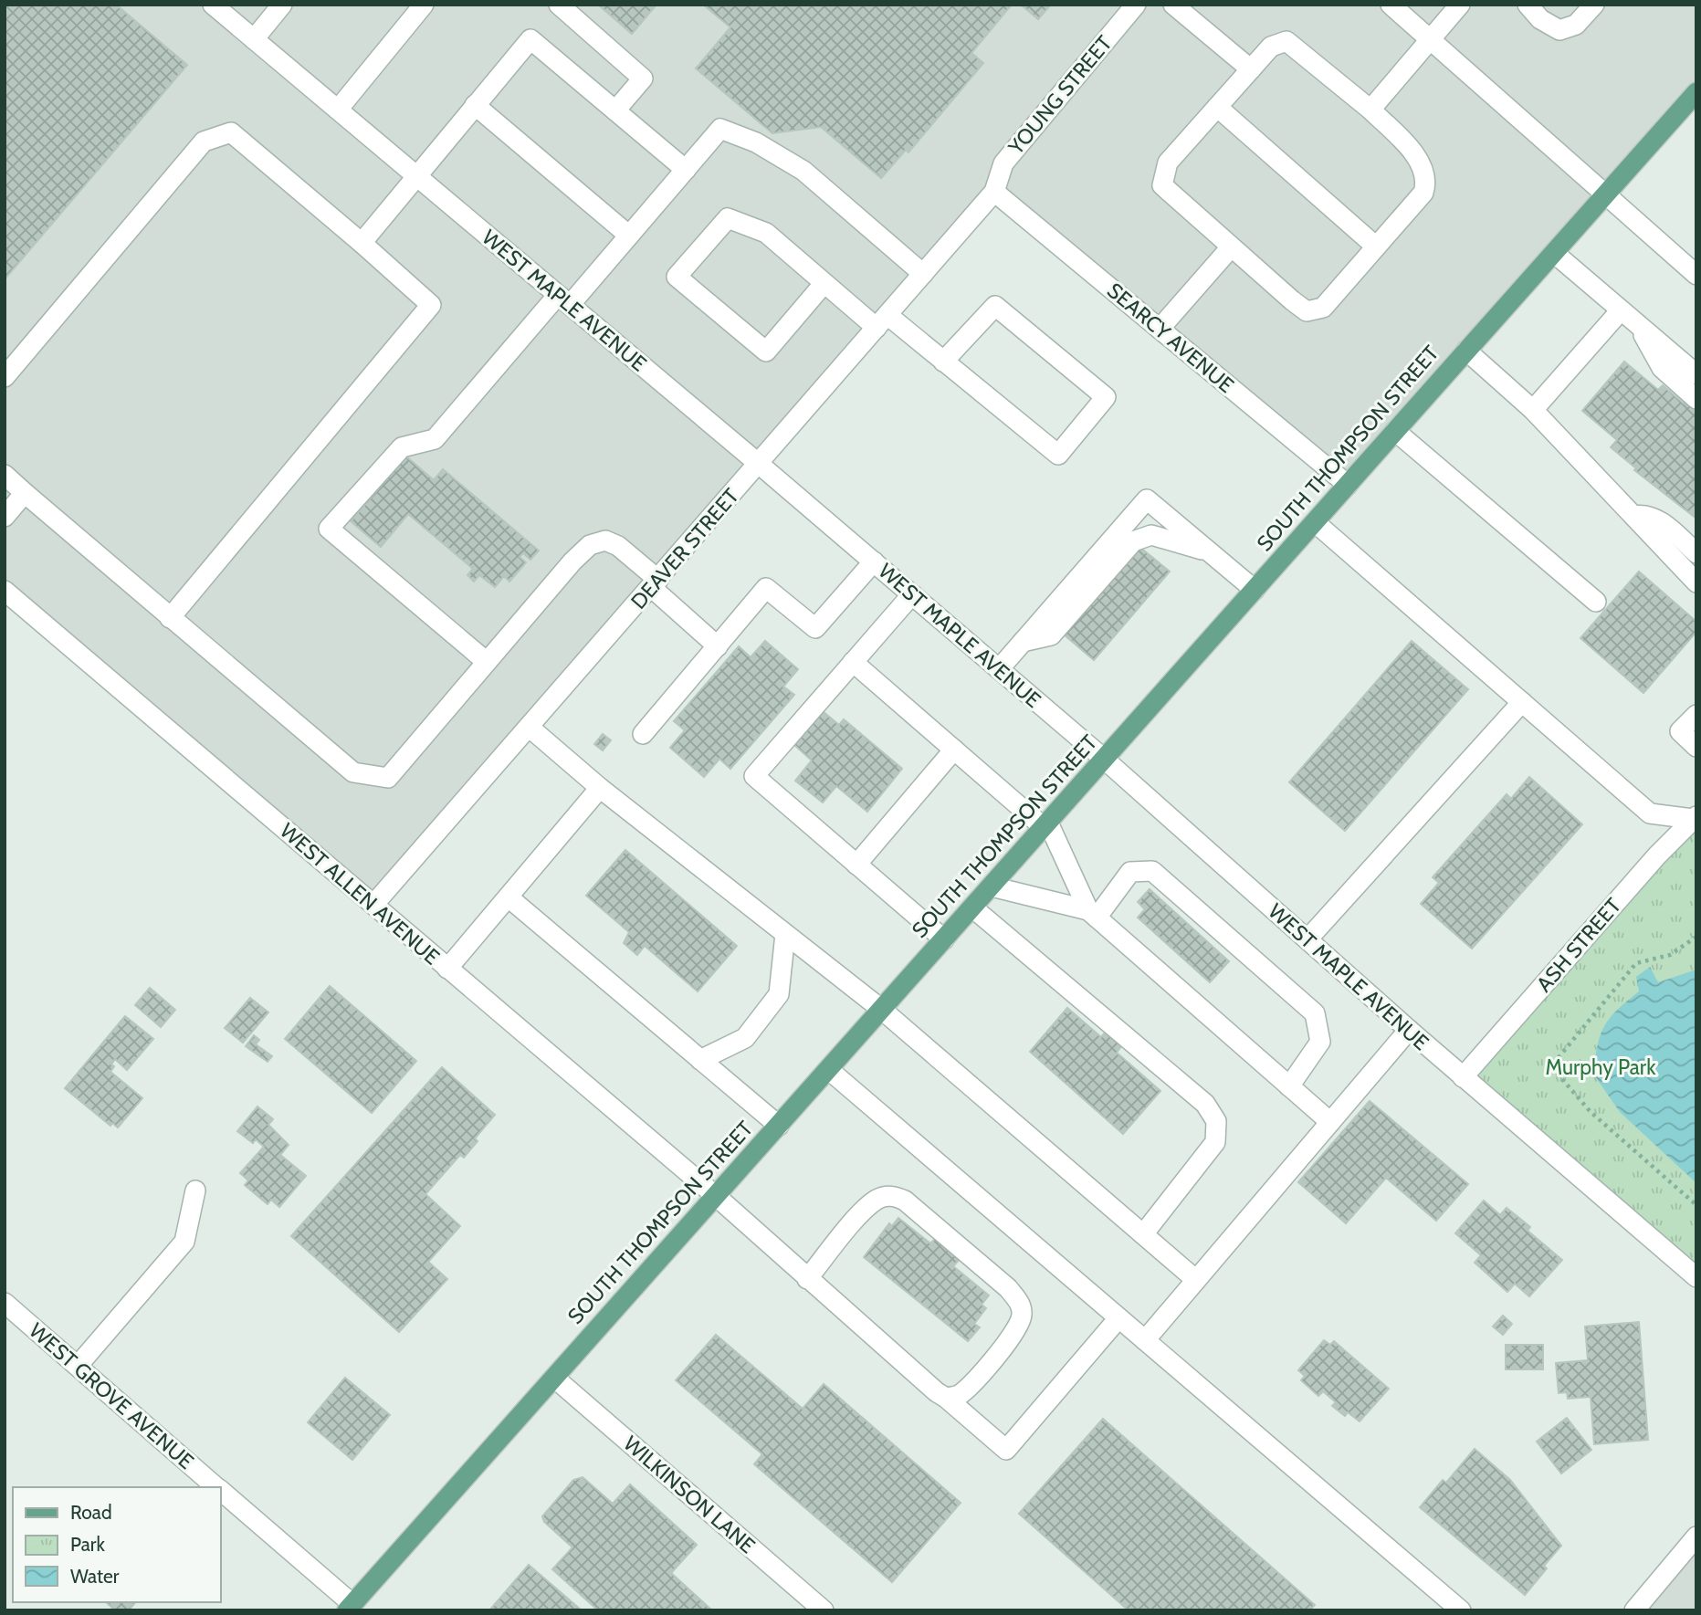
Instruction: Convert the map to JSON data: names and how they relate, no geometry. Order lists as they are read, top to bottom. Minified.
{"streets":{"main road":["SOUTH THOMPSON STREET"],"street":["YOUNG STREET","WEST MAPLE AVENUE","SEARCY AVENUE","DEAVER STREET","WEST ALLEN AVENUE","ASH STREET","WEST GROVE AVENUE","WILKINSON LANE"]},"crossings":[["YOUNG STREET","SEARCY AVENUE"],["YOUNG STREET","DEAVER STREET"],["WEST MAPLE AVENUE","SOUTH THOMPSON STREET"],["WEST MAPLE AVENUE","DEAVER STREET"],["WEST MAPLE AVENUE","ASH STREET"],["SEARCY AVENUE","SOUTH THOMPSON STREET"],["SEARCY AVENUE","DEAVER STREET"],["SOUTH THOMPSON STREET","WEST ALLEN AVENUE"],["SOUTH THOMPSON STREET","WEST GROVE AVENUE"],["SOUTH THOMPSON STREET","WILKINSON LANE"],["DEAVER STREET","WEST ALLEN AVENUE"]],"parks":["Murphy Park"],"legend":["Road","Park","Water"]}
